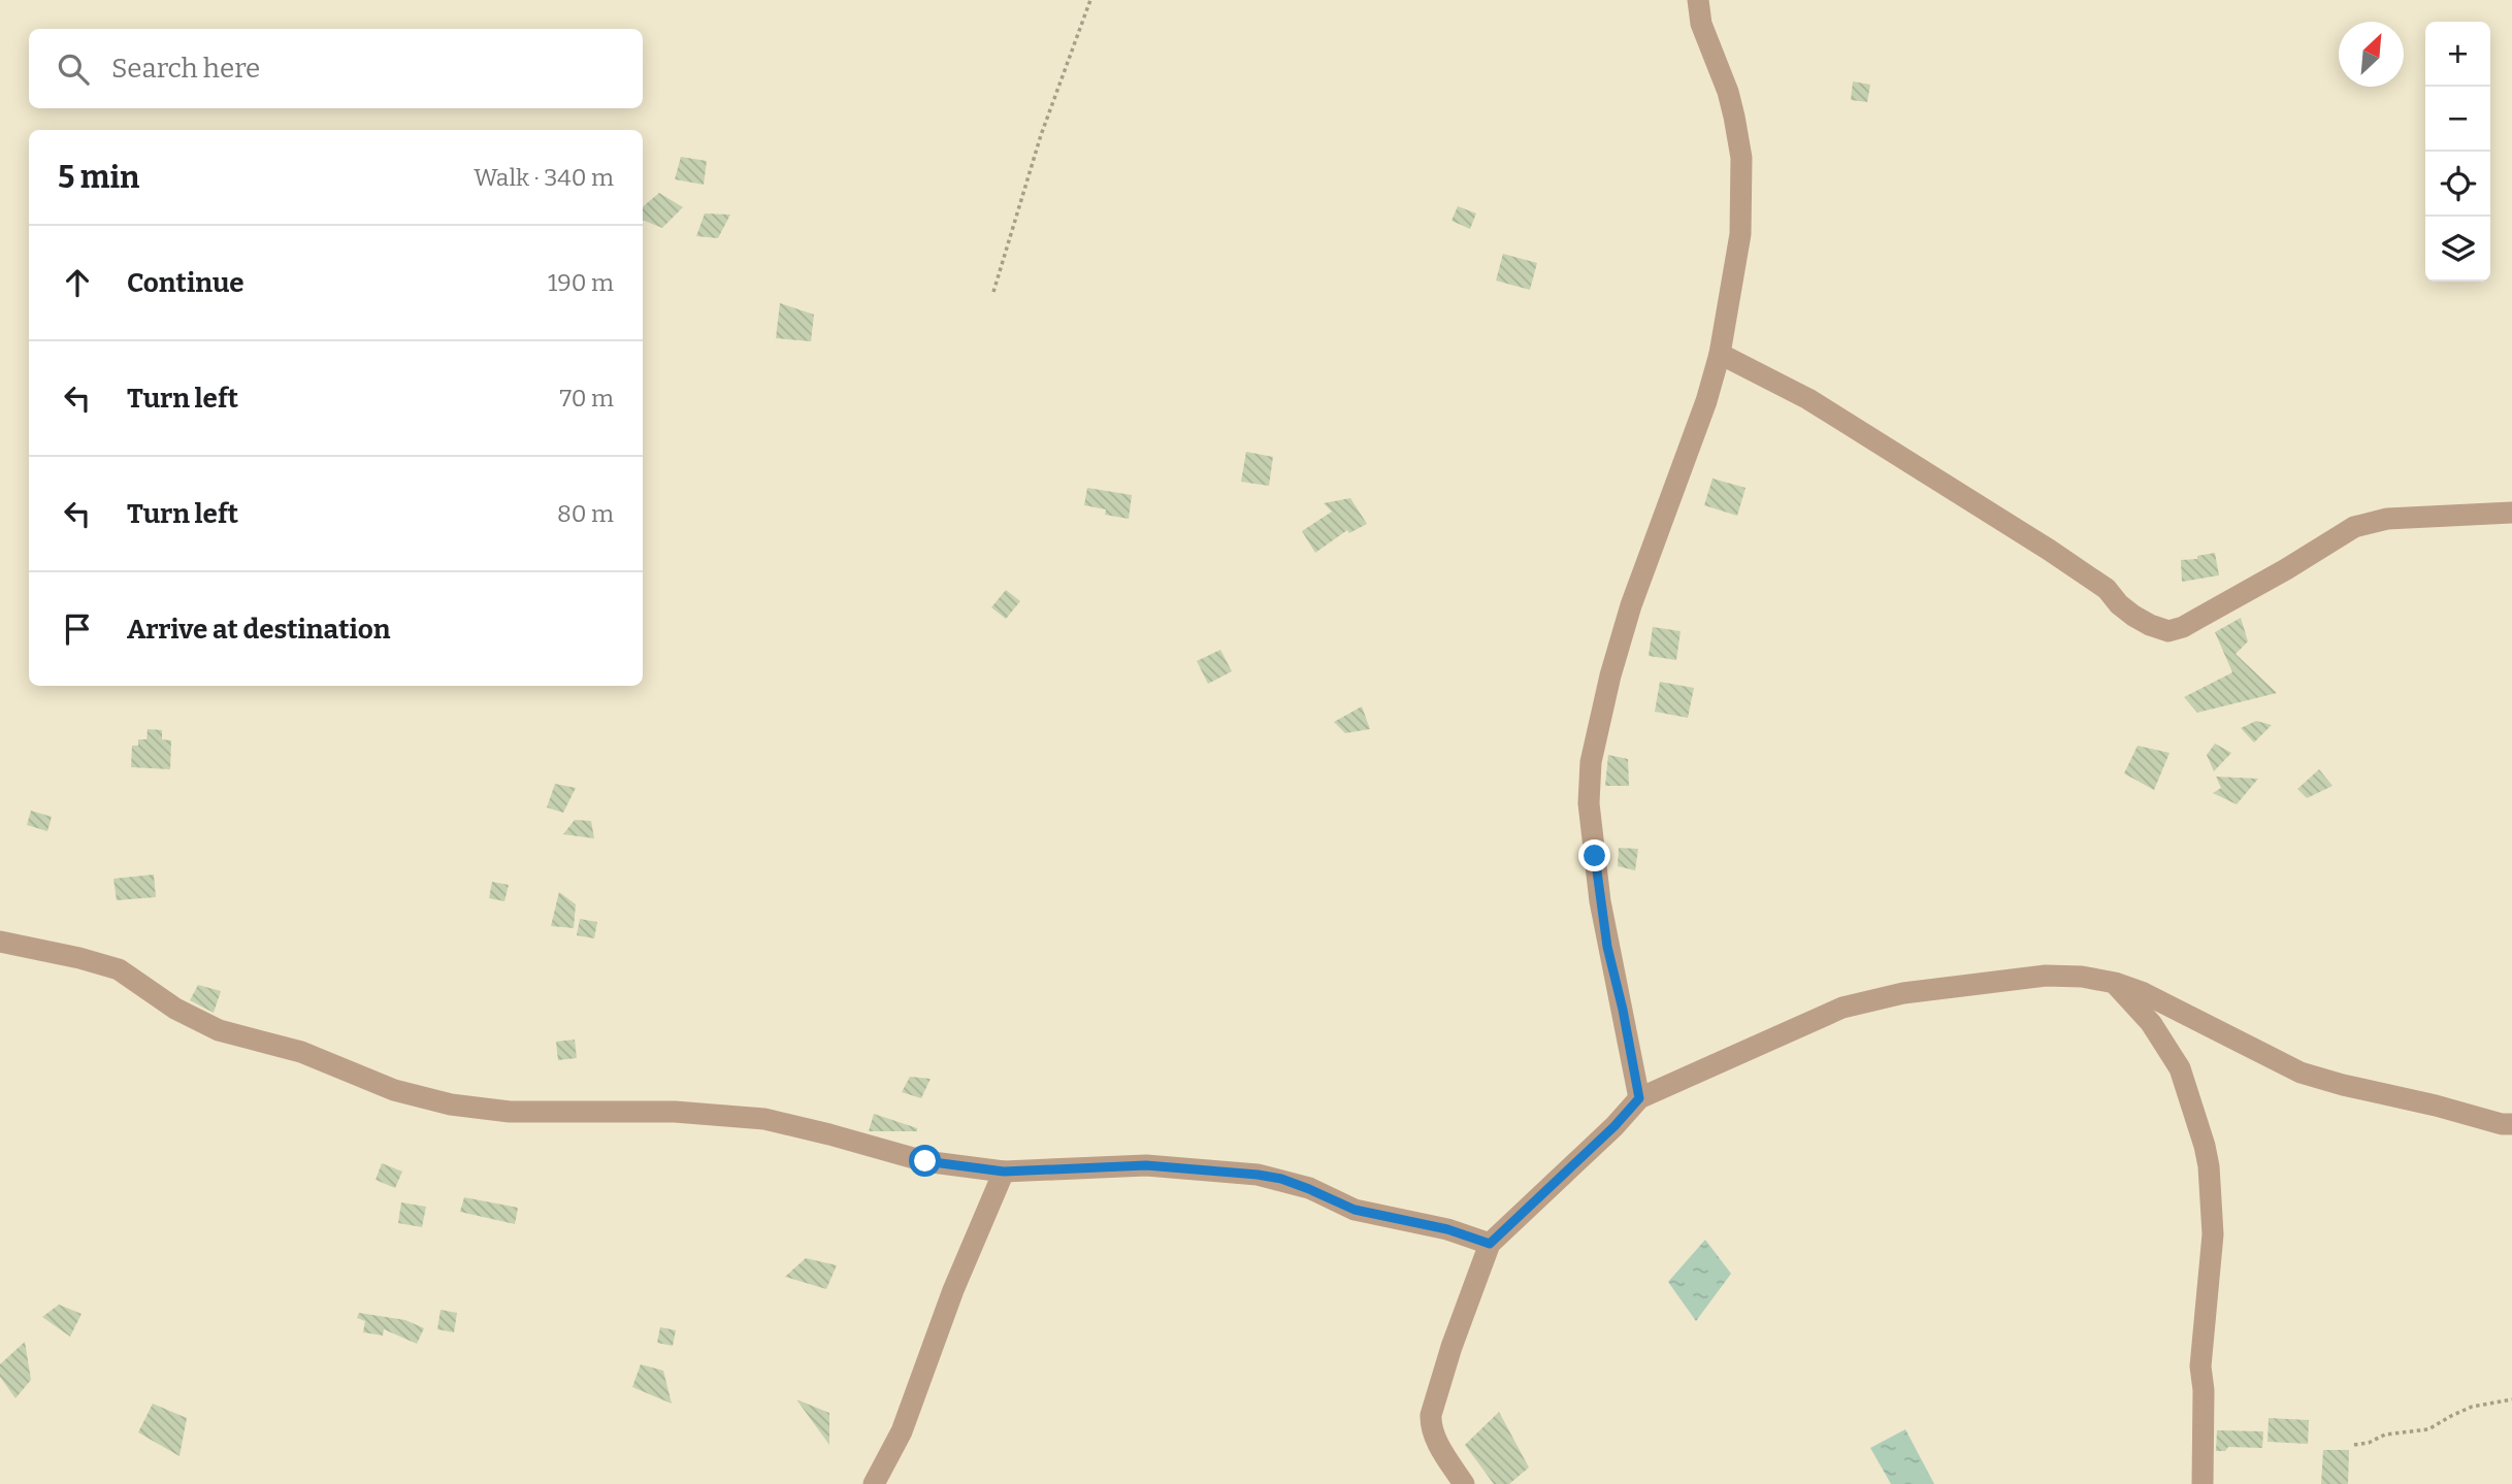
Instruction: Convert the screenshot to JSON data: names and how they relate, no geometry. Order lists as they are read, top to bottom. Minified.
{"north":"top right","page":{"map_buttons":["+","−"],"search":"Search here","heading":["5 min","Walk · 340 m"],"list":[["Continue","190 m"],["Turn left","70 m"],["Turn left","80 m"],"Arrive at destination"]}}
